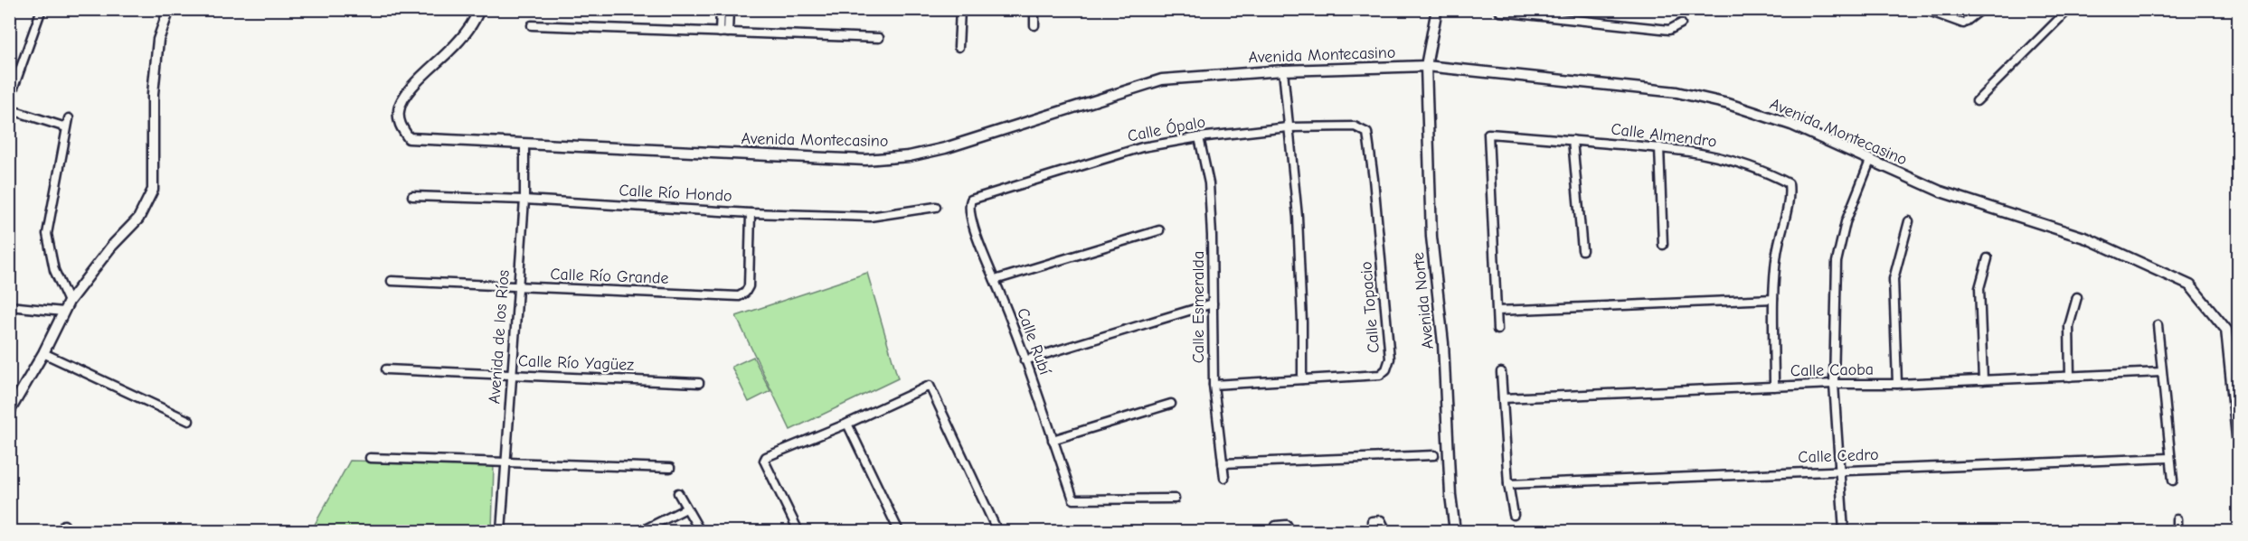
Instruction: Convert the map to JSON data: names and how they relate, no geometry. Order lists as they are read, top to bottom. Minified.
{"streets":{"street":["Avenida Montecasino","Calle Ópalo","Calle Almendro","Calle Río Hondo","Calle Río Grande","Avenida Norte","Calle Esmeralda","Calle Topacio","Avenida de los Ríos","Calle Rubí","Calle Río Yagüez","Calle Caoba","Calle Cedro"]},"crossings":[["Avenida Montecasino","Avenida Norte"],["Avenida Montecasino","Avenida de los Ríos"],["Calle Ópalo","Calle Esmeralda"],["Calle Ópalo","Calle Topacio"],["Calle Ópalo","Calle Rubí"],["Calle Almendro","Calle Caoba"],["Calle Río Hondo","Calle Río Grande"],["Calle Río Hondo","Avenida de los Ríos"],["Calle Río Grande","Avenida de los Ríos"],["Calle Esmeralda","Calle Topacio"],["Avenida de los Ríos","Calle Río Yagüez"]]}
